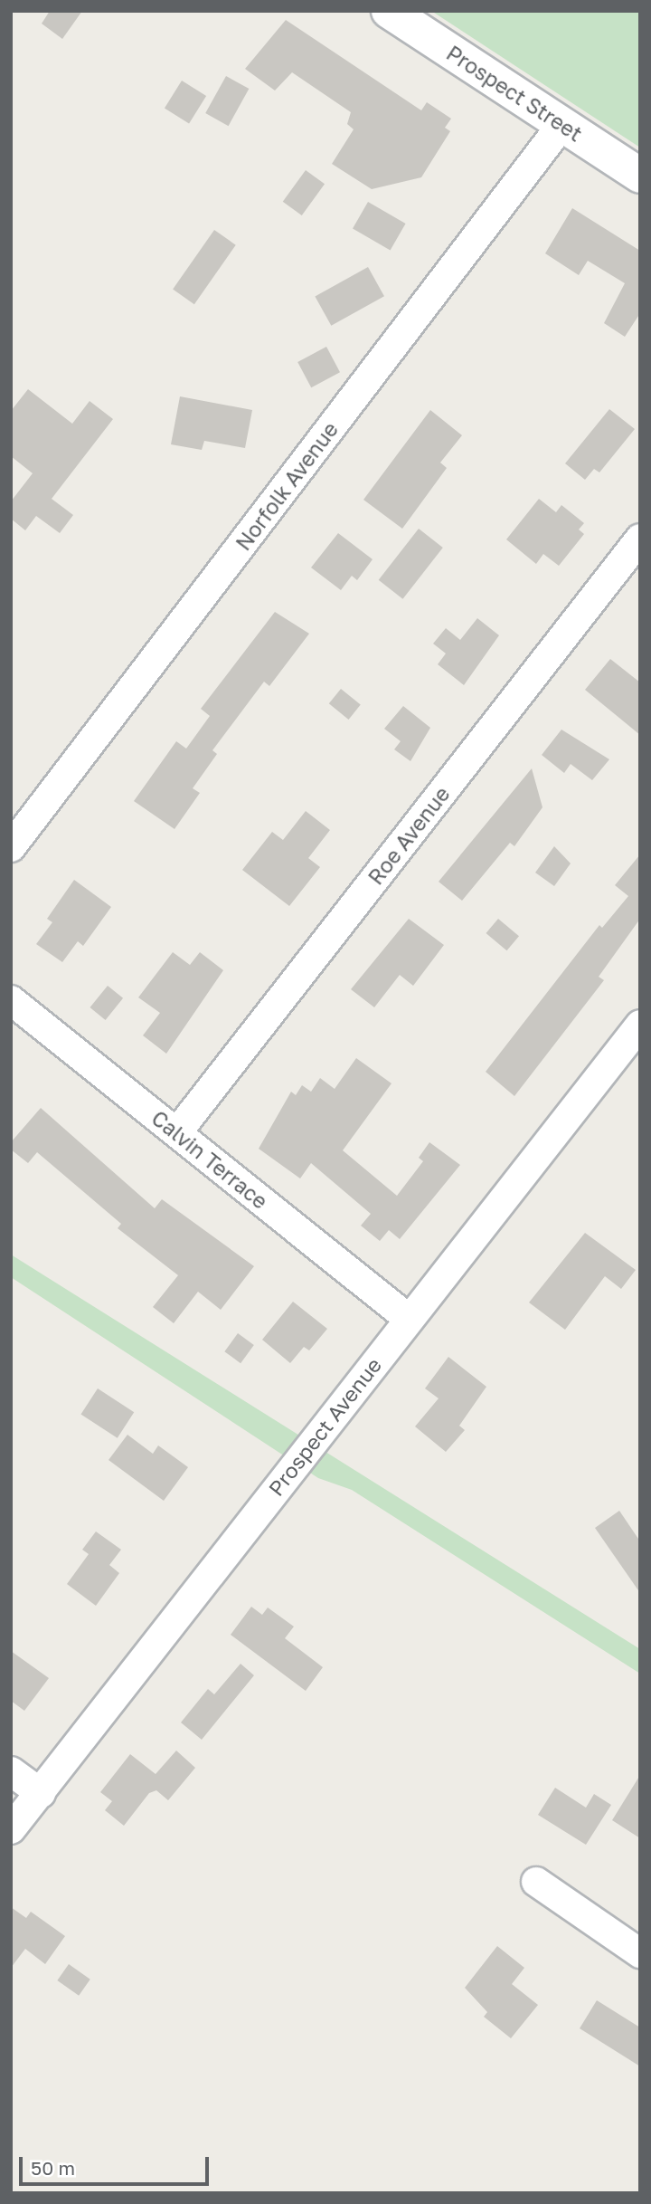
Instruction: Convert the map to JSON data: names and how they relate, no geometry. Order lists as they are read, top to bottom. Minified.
{"streets":{"main road":["Prospect Street"],"street":["Norfolk Avenue","Roe Avenue","Calvin Terrace","Prospect Avenue"]},"crossings":[["Prospect Street","Norfolk Avenue"],["Roe Avenue","Calvin Terrace"],["Calvin Terrace","Prospect Avenue"]],"scale_bar":"50 m"}
